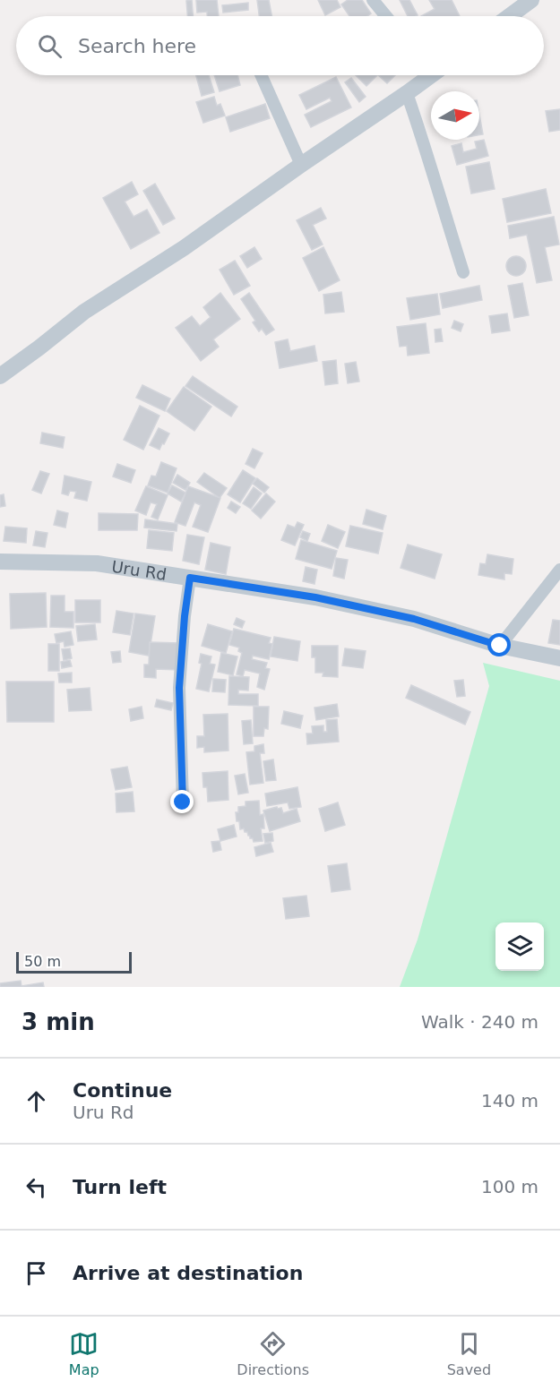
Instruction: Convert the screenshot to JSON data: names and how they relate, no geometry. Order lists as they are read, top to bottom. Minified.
{"streets":{"street":["Uru Rd"]},"scale_bar":"50 m","north":"right","page":{"search":"Search here","scale":"50 m","heading":["3 min","Walk · 240 m"],"list":[["Continue","Uru Rd","140 m"],["Turn left","100 m"],"Arrive at destination"],"nav":["Map","Directions","Saved"]}}
